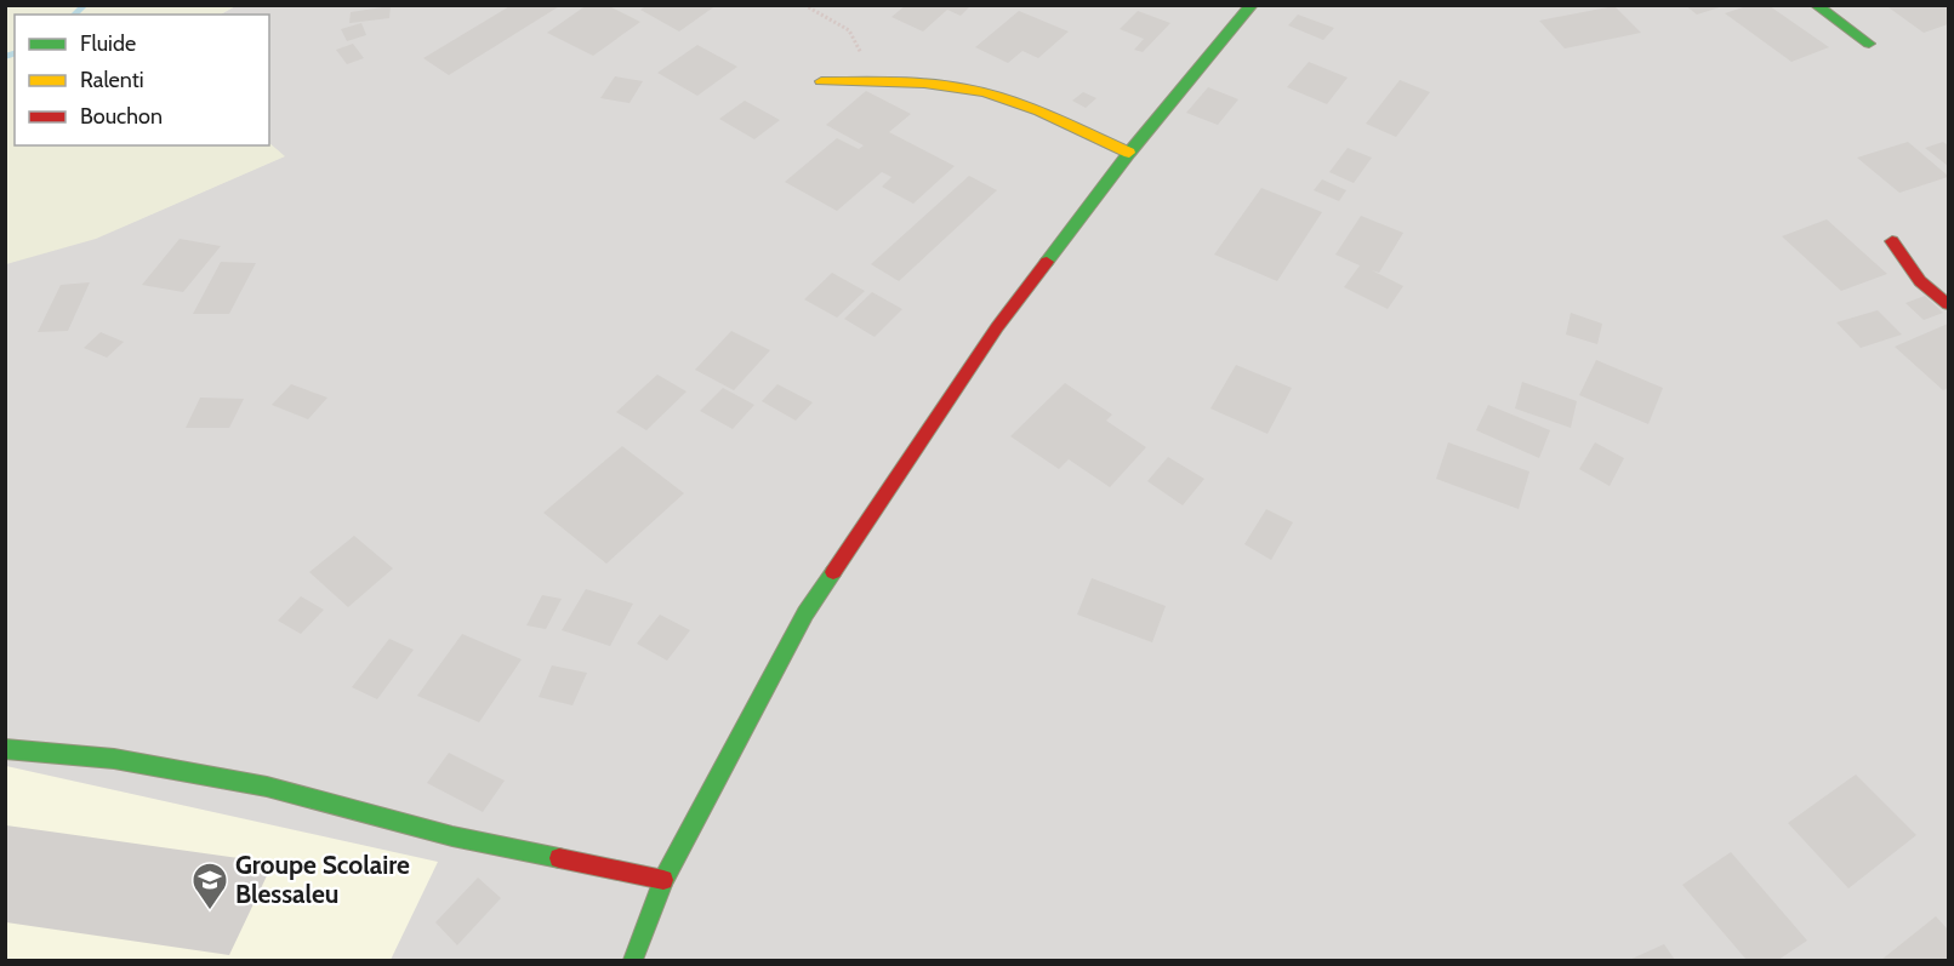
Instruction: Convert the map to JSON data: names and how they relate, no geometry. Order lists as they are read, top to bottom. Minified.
{"places":{"school or university":["Groupe Scolaire Blessaleu"]},"legend":["Fluide","Ralenti","Bouchon"]}
